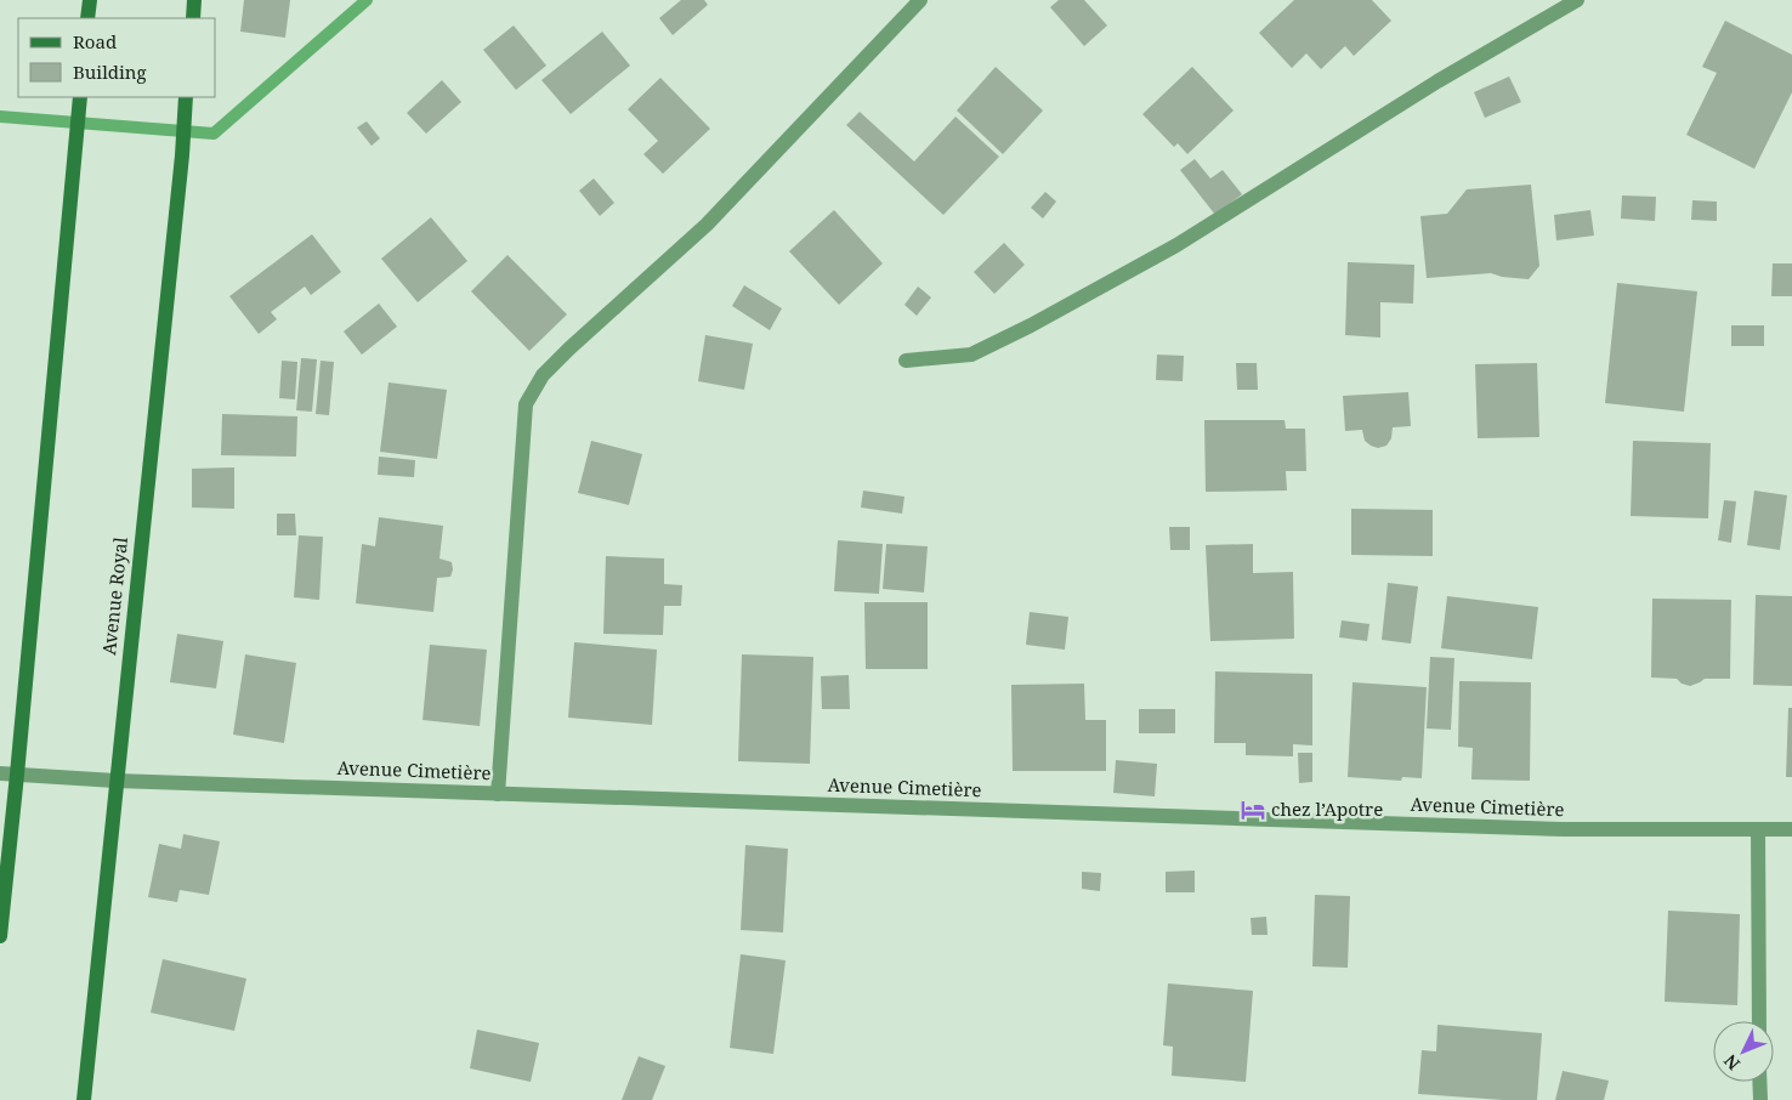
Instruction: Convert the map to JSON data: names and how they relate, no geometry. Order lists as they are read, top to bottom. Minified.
{"streets":{"street":["Avenue Royal","Avenue Cimetière"]},"crossings":[["Avenue Royal","Avenue Cimetière"]],"places":{"hotel":["chez l’Apotre"]},"legend":["Road","Building"],"north":"bottom left"}
